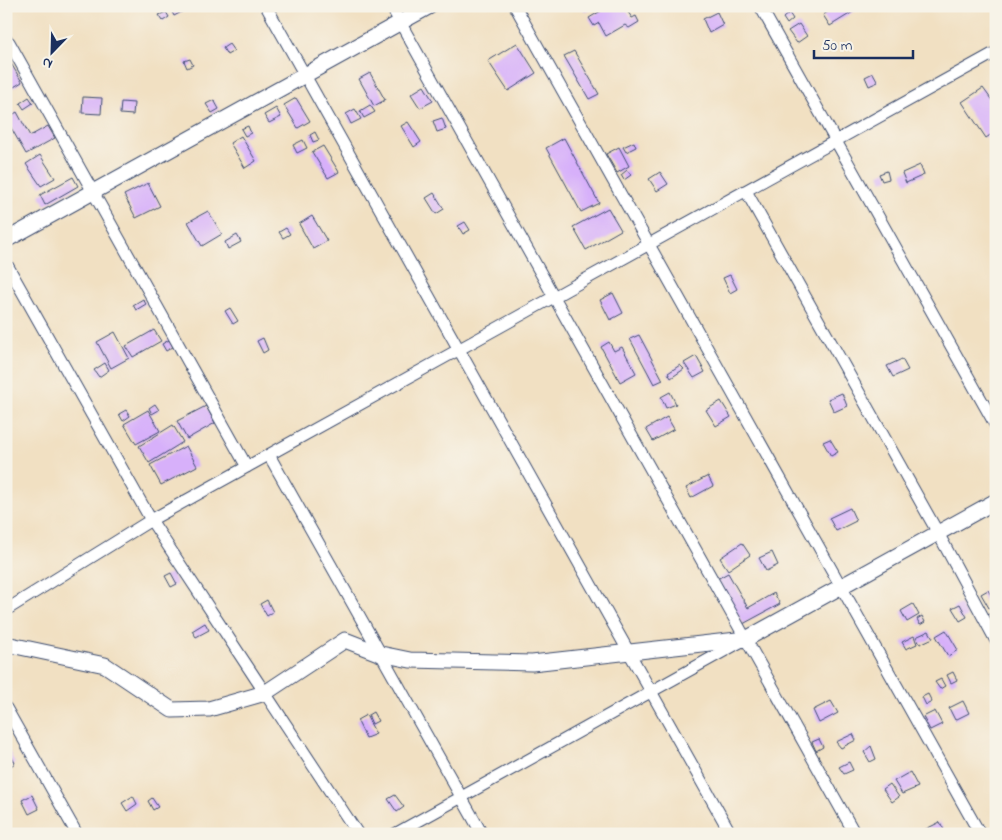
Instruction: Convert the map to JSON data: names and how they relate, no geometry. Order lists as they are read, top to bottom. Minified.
{"scale_bar":"50 m","north":"bottom left"}
